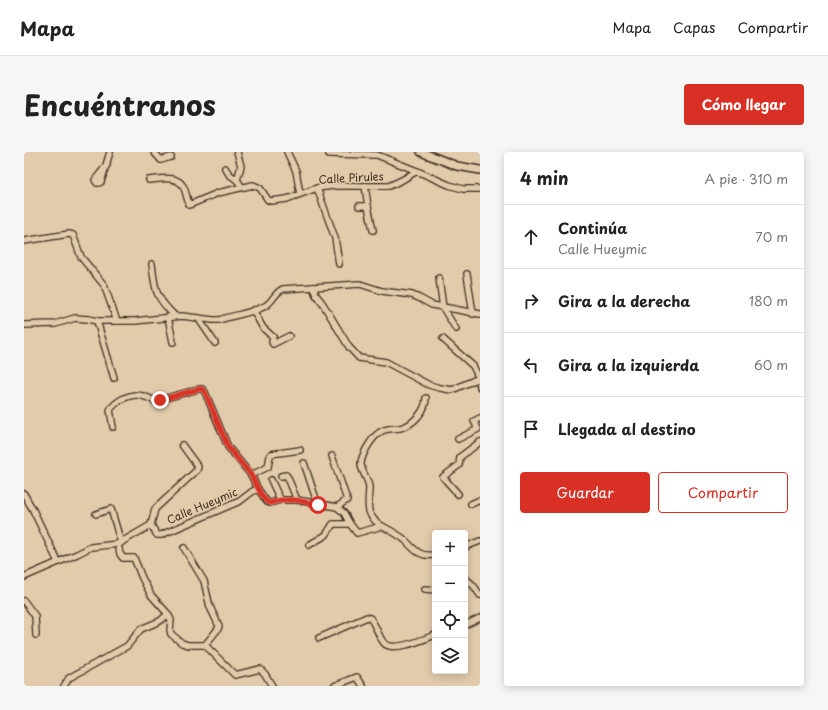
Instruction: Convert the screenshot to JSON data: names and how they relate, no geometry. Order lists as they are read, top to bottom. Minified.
{"streets":{"street":["Calle Pirules","Calle Hueymic"]},"page":{"header":"Mapa","nav":["Mapa","Capas","Compartir"],"title":"Encuéntranos","buttons":["Cómo llegar",["Guardar","Compartir"]],"heading":["4 min","A pie · 310 m"],"list":[["Continúa","Calle Hueymic","70 m"],["Gira a la derecha","180 m"],["Gira a la izquierda","60 m"],"Llegada al destino"],"map_buttons":["+","−"]}}
